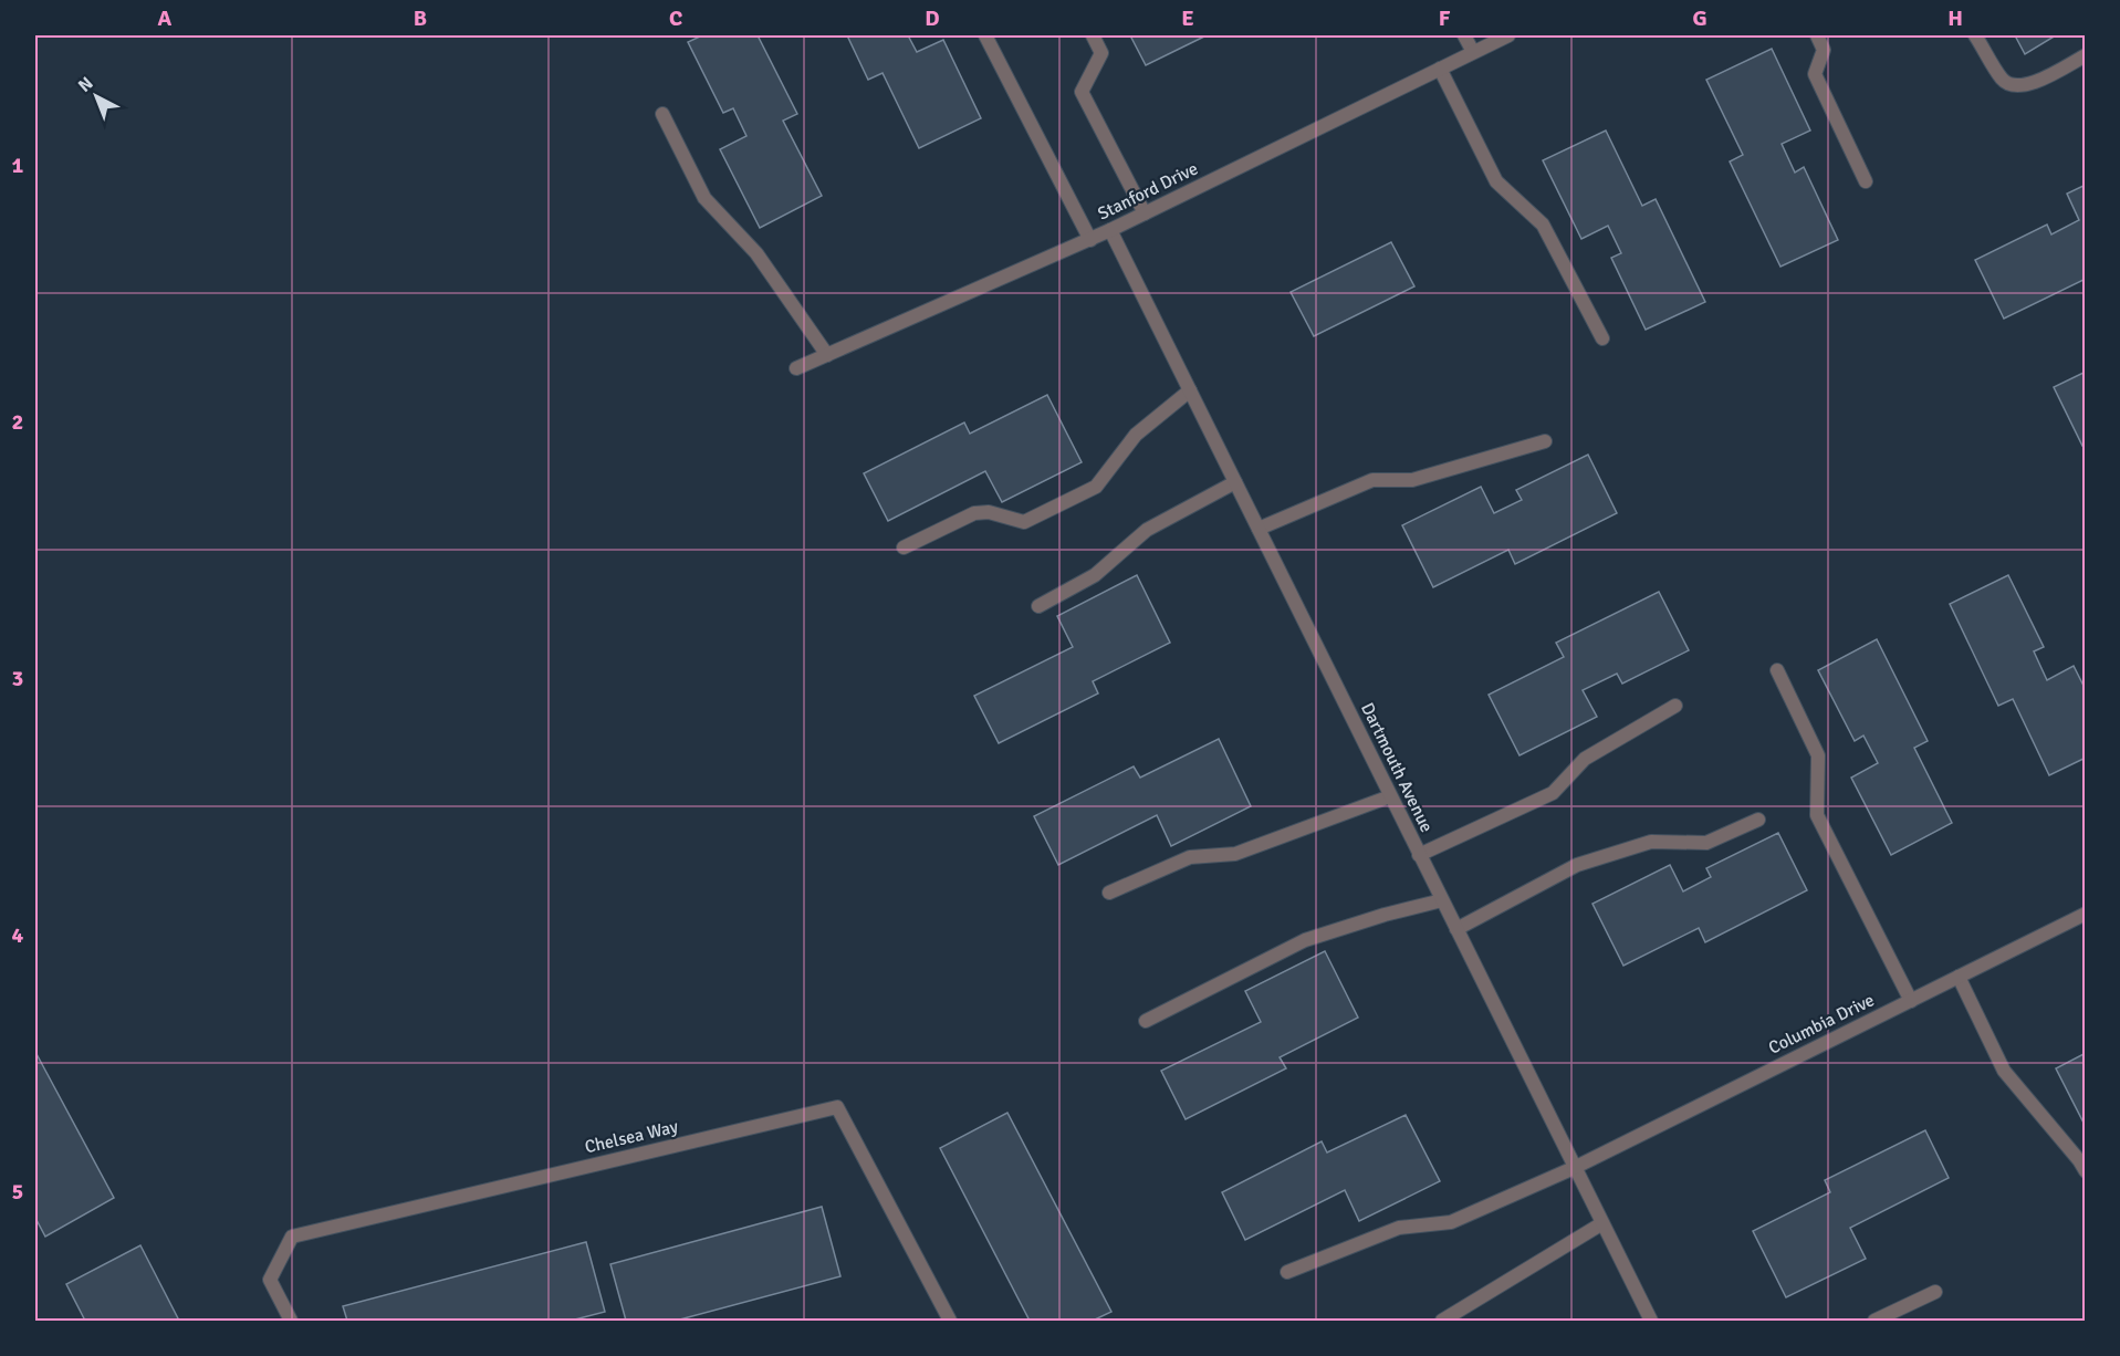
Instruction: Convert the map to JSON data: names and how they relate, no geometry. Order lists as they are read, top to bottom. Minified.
{"streets":{"street":["Stanford Drive","Dartmouth Avenue","Columbia Drive","Chelsea Way"]},"crossings":[["Stanford Drive","Dartmouth Avenue"],["Dartmouth Avenue","Columbia Drive"]],"north":"top left","grid":{"columns":["A","B","C","D","E","F","G","H"],"rows":["1","2","3","4","5"]}}
